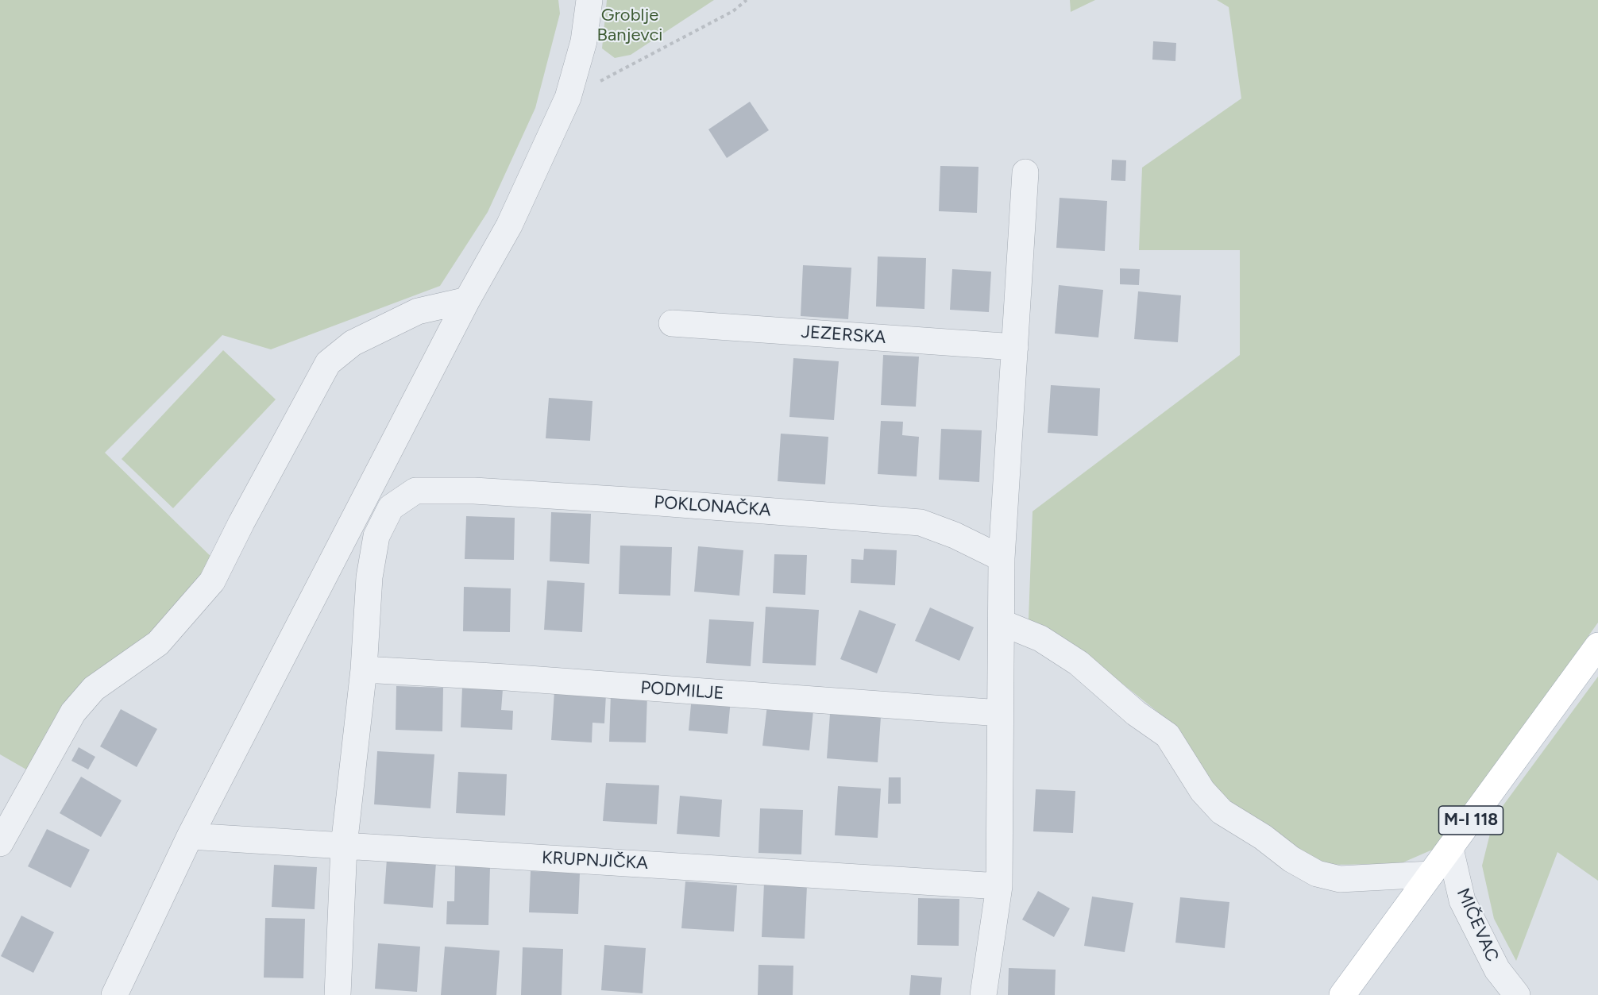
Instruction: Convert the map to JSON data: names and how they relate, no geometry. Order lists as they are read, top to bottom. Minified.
{"streets":{"main road":["M-I 118"],"street":["JEZERSKA","POKLONAČKA","PODMILJE","KRUPNJIČKA","MIČEVAC"]},"crossings":[["POKLONAČKA","PODMILJE"],["M-I 118","MIČEVAC"]],"parks":["Groblje Banjevci"]}
